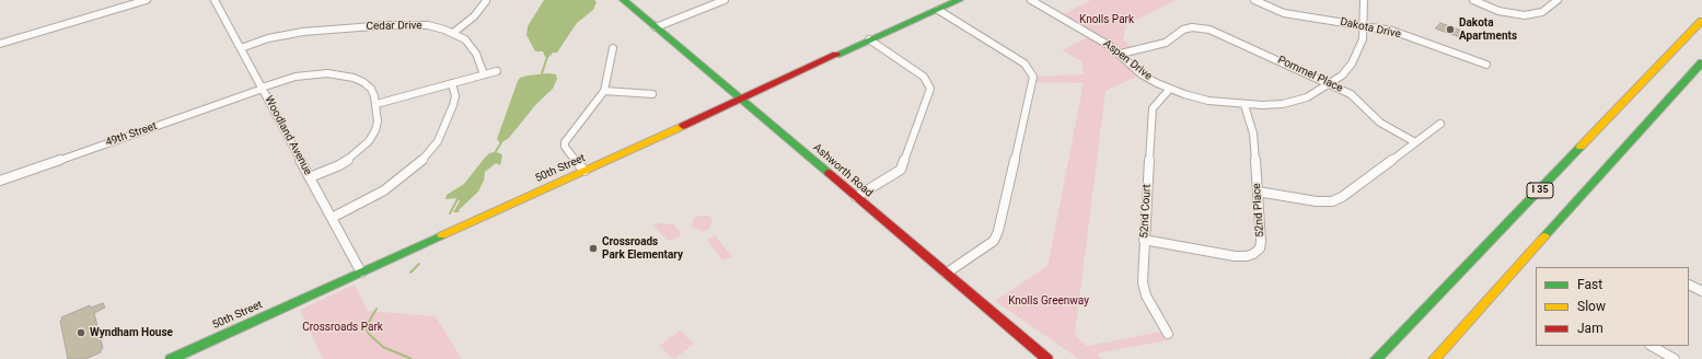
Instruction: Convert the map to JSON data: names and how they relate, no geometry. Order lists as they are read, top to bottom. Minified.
{"streets":{"main road":["50th Street","Ashworth Road","I 35"],"street":["Cedar Drive","Dakota Drive","Aspen Drive","Pommel Place","49th Street","Woodland Avenue","52nd Place","52nd Court"]},"crossings":[["Cedar Drive","Woodland Avenue"],["Dakota Drive","Aspen Drive"],["Aspen Drive","Pommel Place"],["Aspen Drive","52nd Place"],["Aspen Drive","52nd Court"],["49th Street","Woodland Avenue"],["Woodland Avenue","50th Street"],["50th Street","Ashworth Road"],["52nd Place","52nd Court"]],"parks":["Knolls Park","Knolls Greenway","Crossroads Park"],"places":["Dakota Apartments","Crossroads Park Elementary","Wyndham House"],"legend":["Fast","Slow","Jam"]}
